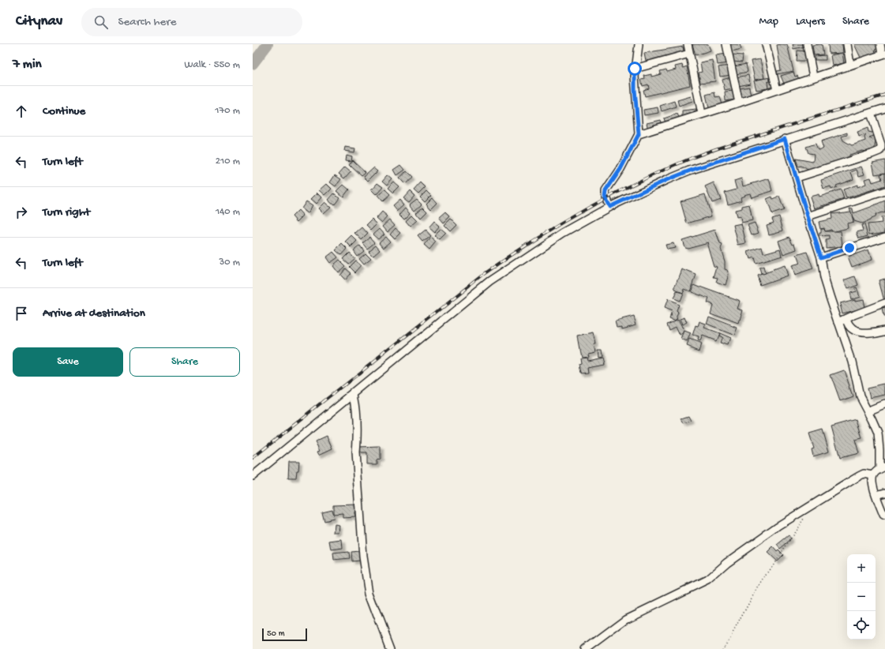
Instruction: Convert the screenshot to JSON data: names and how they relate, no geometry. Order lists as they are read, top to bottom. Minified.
{"scale_bar":"50 m","page":{"header":"Citynav","search":"Search here","nav":["Map","Layers","Share"],"heading":["7 min","Walk · 550 m"],"list":[["Continue","170 m"],["Turn left","210 m"],["Turn right","140 m"],["Turn left","30 m"],"Arrive at destination"],"buttons":["Save","Share"],"map_buttons":["+","−"],"scale":"50 m"}}
